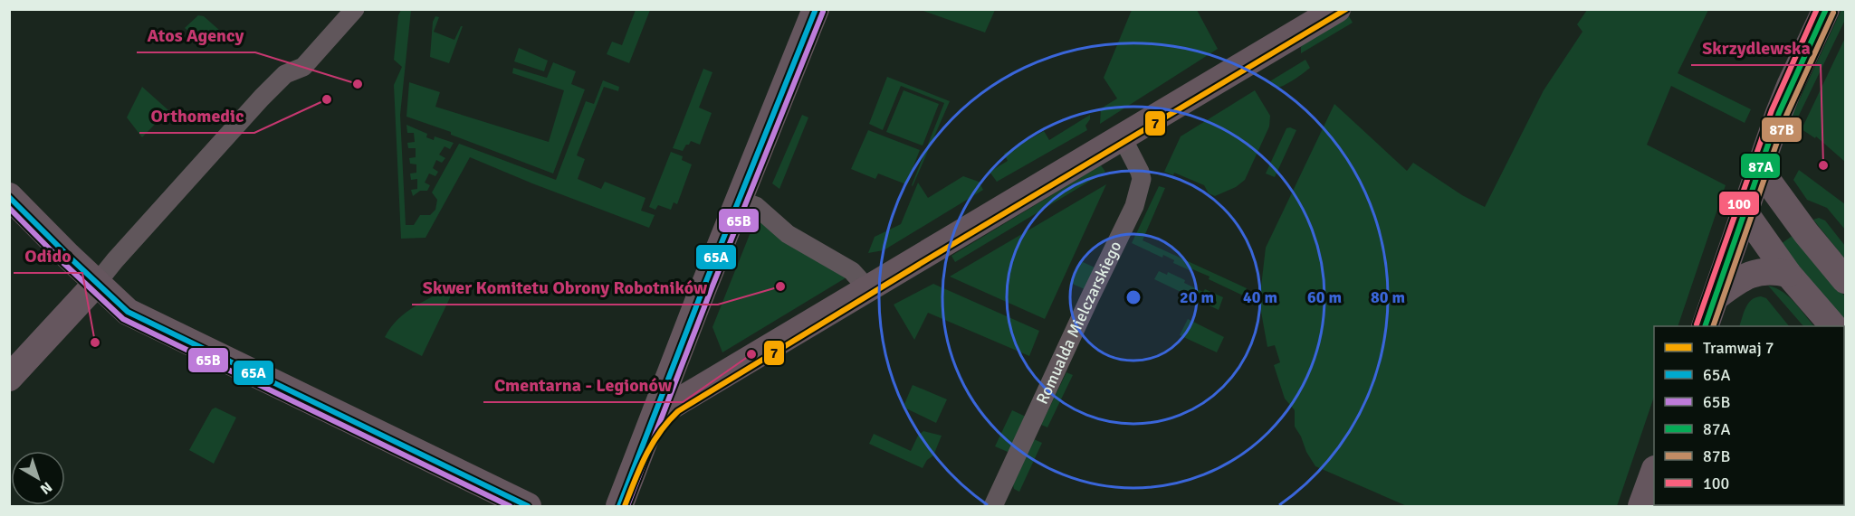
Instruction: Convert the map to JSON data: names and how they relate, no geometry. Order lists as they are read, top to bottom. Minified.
{"streets":{"street":["Romualda Mielczarskiego"]},"places":["Atos Agency","Orthomedic","Skrzydlewska","Skwer Komitetu Obrony Robotników","Odido","Cmentarna - Legionów"],"lines":["tram line 7","transit line 65A","transit line 87A","transit line 100","transit line 65B","transit line 87B"],"legend":["Tramwaj 7","65A","65B","87A","87B","100"],"north":"bottom right","rings":["20 m","40 m","60 m","80 m"]}
